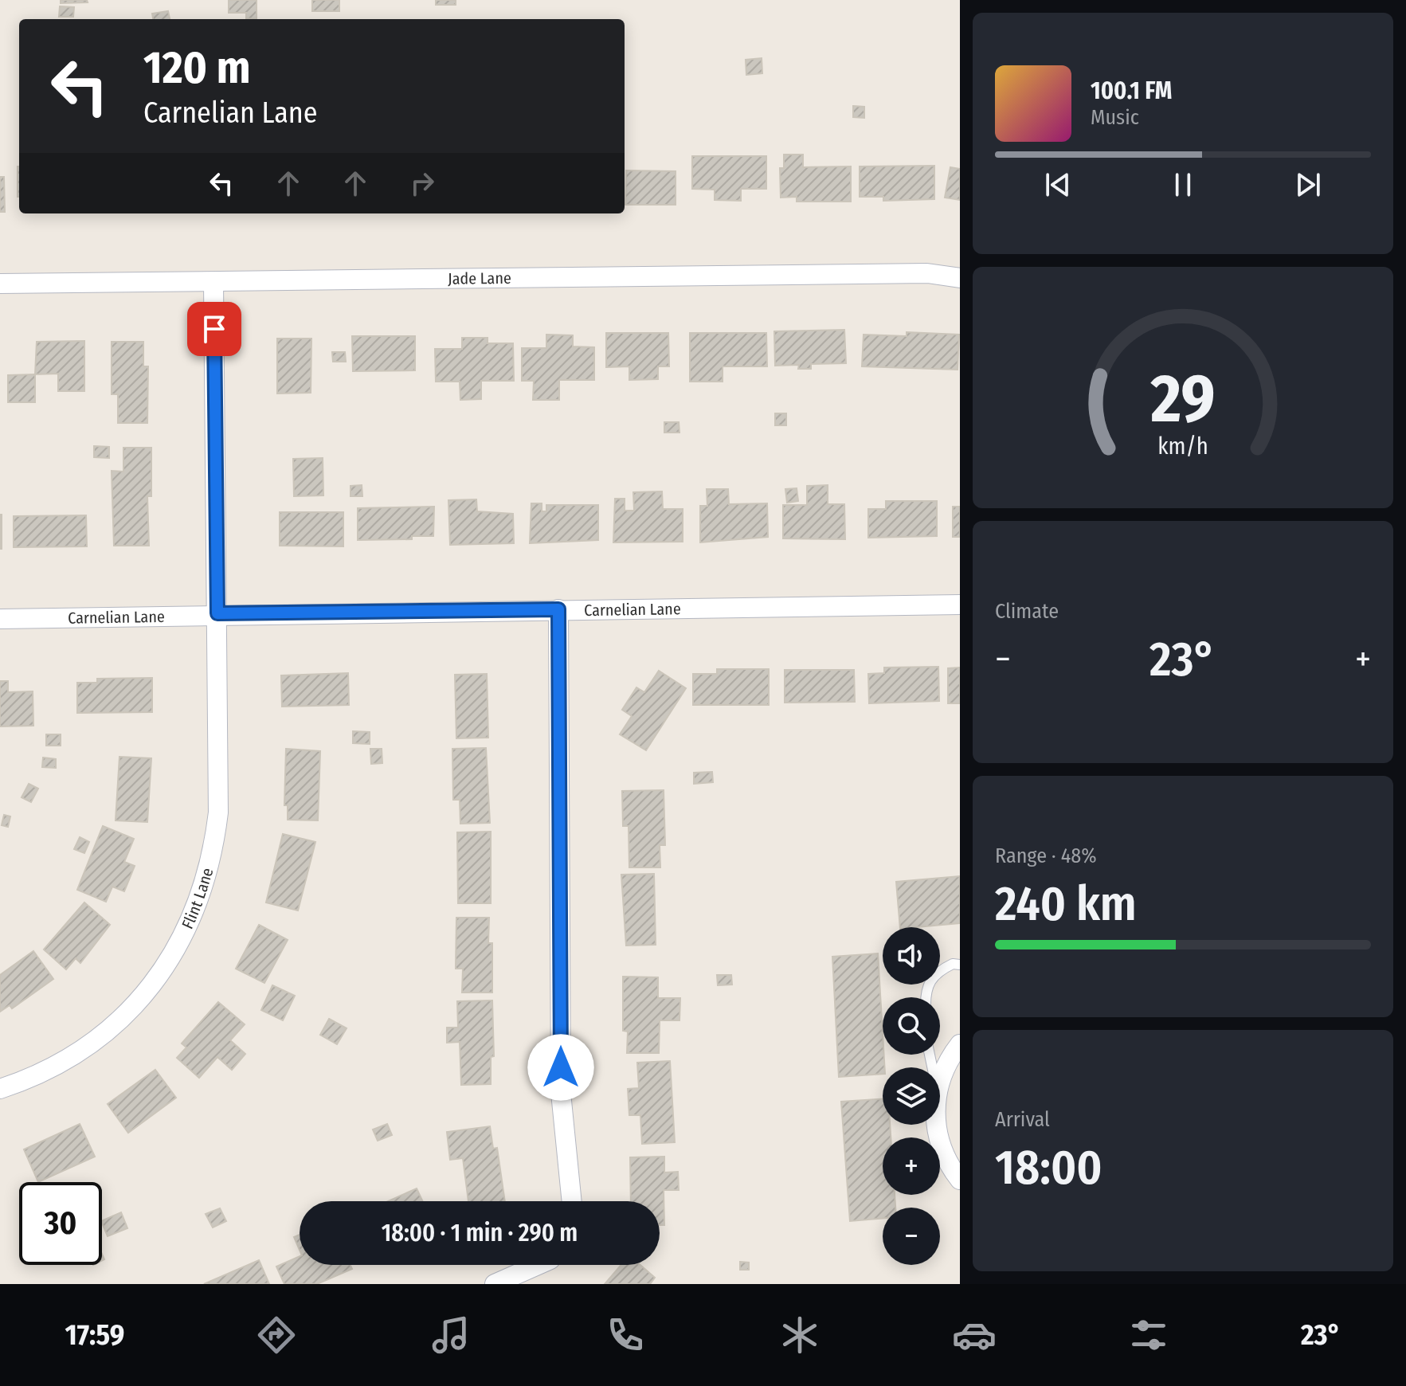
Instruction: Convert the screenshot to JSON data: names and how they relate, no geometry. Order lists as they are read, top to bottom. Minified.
{"streets":{"street":["Jade Lane","Carnelian Lane","Flint Lane"]},"crossings":[["Jade Lane","Flint Lane"],["Carnelian Lane","Flint Lane"]],"page":{"turn":["120 m","Carnelian Lane"],"song":["100.1 FM","Music"],"tile":["Climate",["Range · 48%","240 km"],["Arrival","18:00"]],"heat":["−","23°","+"],"map_buttons":["+","−"],"limit":"30","trip":"18:00 · 1 min · 290 m","tabs":["17:59","23°"],"gauge":["29","km/h"]}}
